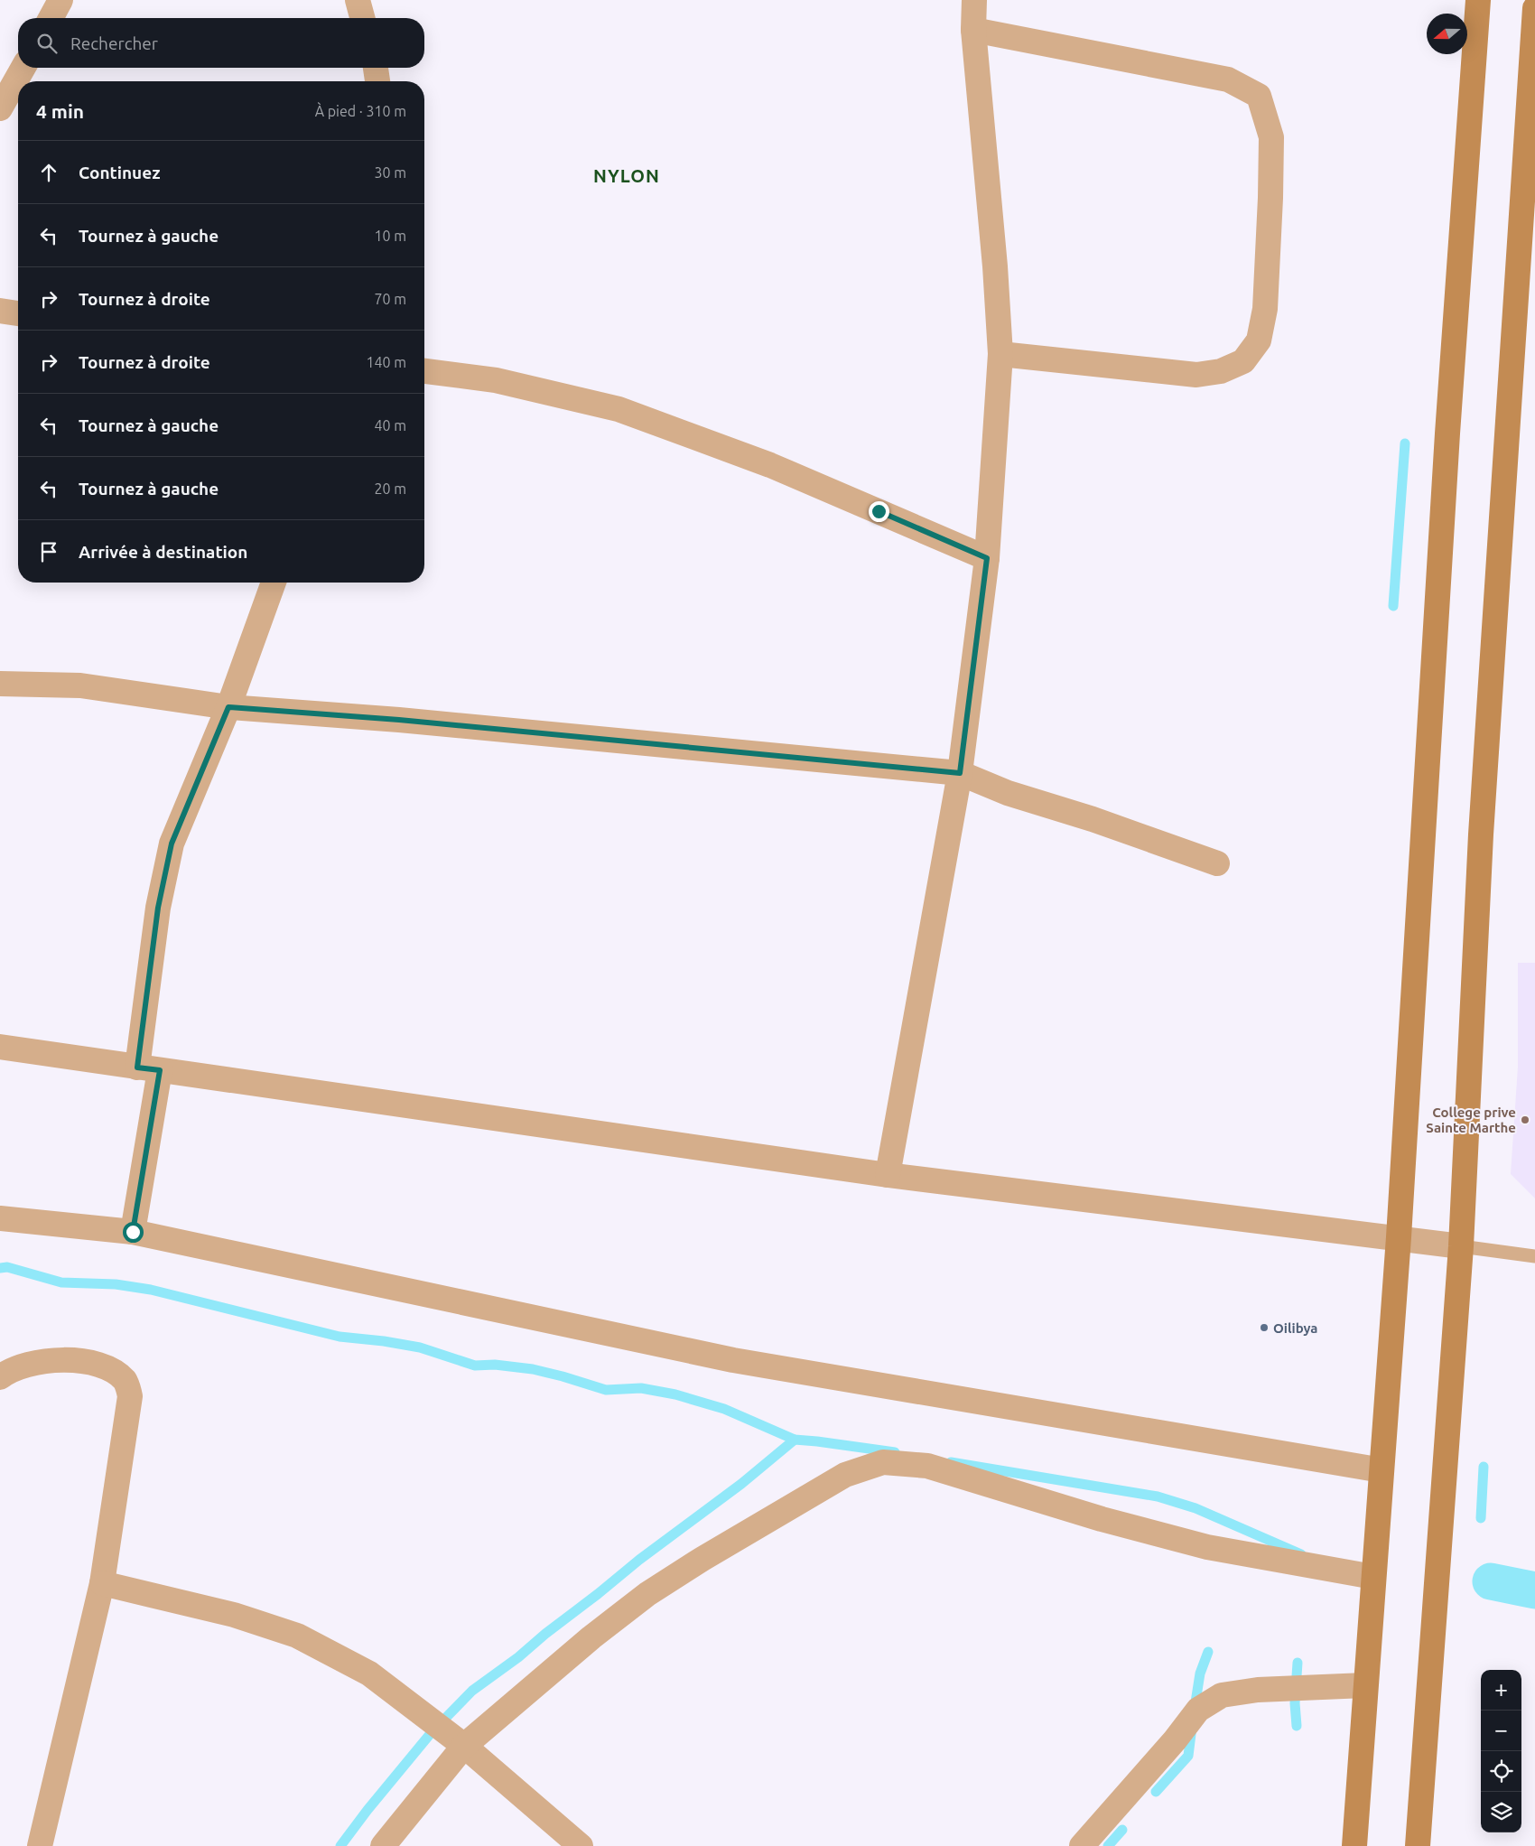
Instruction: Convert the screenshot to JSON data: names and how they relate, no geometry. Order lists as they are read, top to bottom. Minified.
{"districts":["NYLON"],"places":["College prive Sainte Marthe","Oilibya"],"north":"left","page":{"search":"Rechercher","heading":["4 min","À pied · 310 m"],"list":[["Continuez","30 m"],["Tournez à gauche","10 m"],["Tournez à droite","70 m"],["Tournez à droite","140 m"],["Tournez à gauche","40 m"],["Tournez à gauche","20 m"],"Arrivée à destination"],"map_buttons":["+","−"]}}
